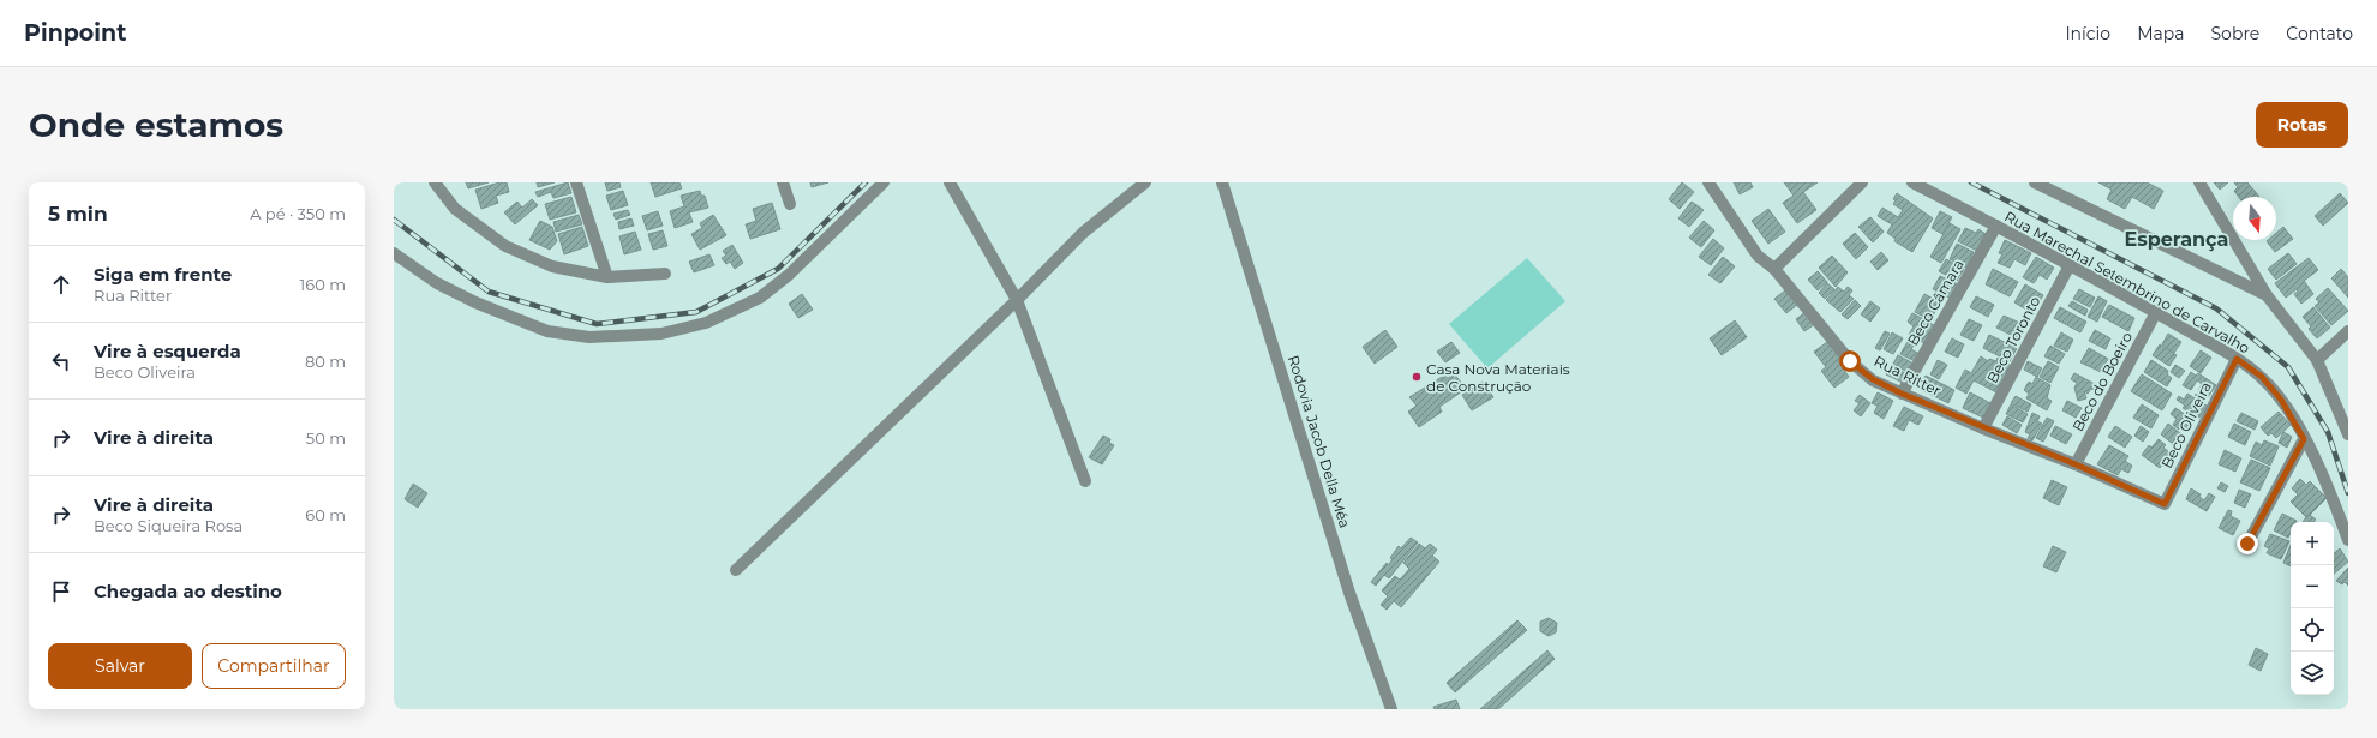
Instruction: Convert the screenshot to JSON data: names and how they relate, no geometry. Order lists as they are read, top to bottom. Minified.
{"streets":{"street":["Rua Marechal Setembrino de Carvalho","Beco Câmara","Beco Toronto","Rua Ritter","Beco do Boeiro","Beco Oliveira","Rodovia Jacob Della Méa"]},"crossings":[["Rua Marechal Setembrino de Carvalho","Beco Câmara"],["Rua Marechal Setembrino de Carvalho","Beco Toronto"],["Rua Marechal Setembrino de Carvalho","Beco do Boeiro"],["Rua Marechal Setembrino de Carvalho","Beco Oliveira"],["Beco Câmara","Rua Ritter"],["Beco Toronto","Rua Ritter"],["Rua Ritter","Beco do Boeiro"],["Rua Ritter","Beco Oliveira"]],"districts":["Esperança"],"places":["Casa Nova Materiais de Construção"],"north":"bottom","page":{"header":"Pinpoint","nav":["Início","Mapa","Sobre","Contato"],"buttons":["Rotas",["Salvar","Compartilhar"]],"title":"Onde estamos","heading":["5 min","A pé · 350 m"],"list":[["Siga em frente","Rua Ritter","160 m"],["Vire à esquerda","Beco Oliveira","80 m"],["Vire à direita","50 m"],["Vire à direita","Beco Siqueira Rosa","60 m"],"Chegada ao destino"],"map_buttons":["+","−"]}}
